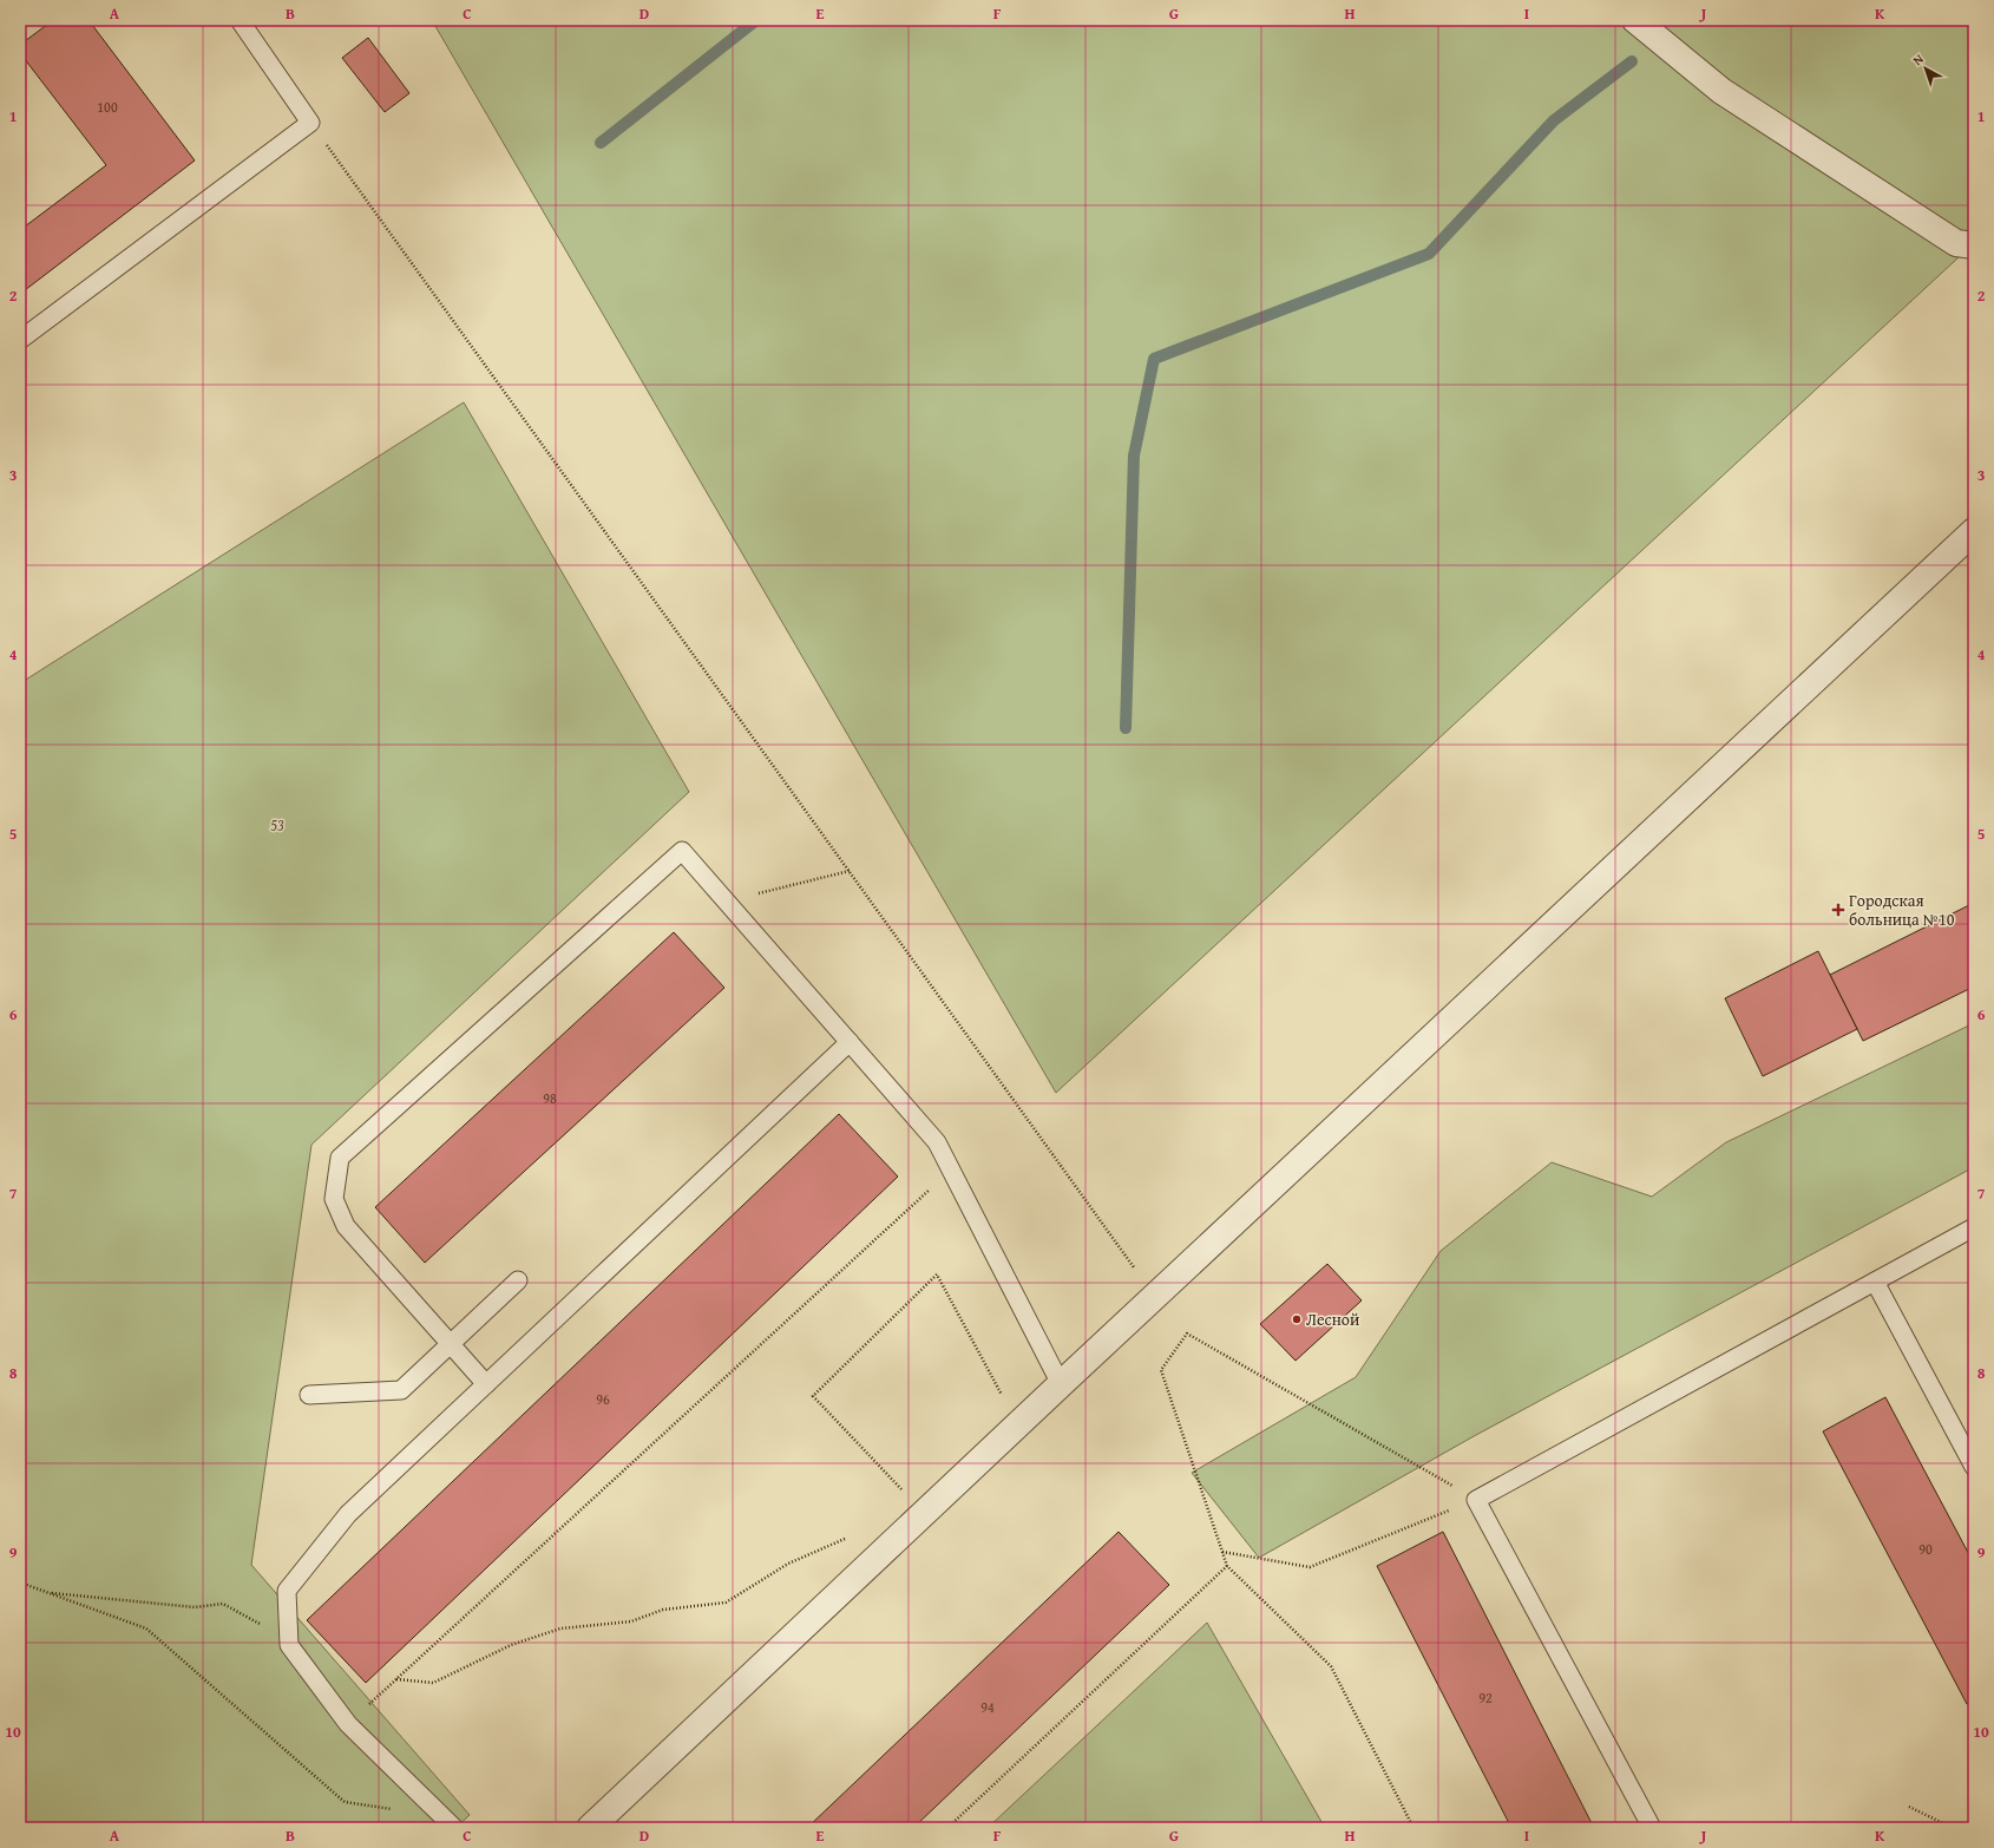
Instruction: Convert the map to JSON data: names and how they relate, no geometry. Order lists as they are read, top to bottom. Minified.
{"parks":["53"],"places":{"health":["Городская больница №10"],"other":["Лесной"]},"house_numbers":["100","98","96","90","92","94"],"north":"top left","grid":{"columns":["A","B","C","D","E","F","G","H","I","J","K"],"rows":["1","2","3","4","5","6","7","8","9","10"]}}
